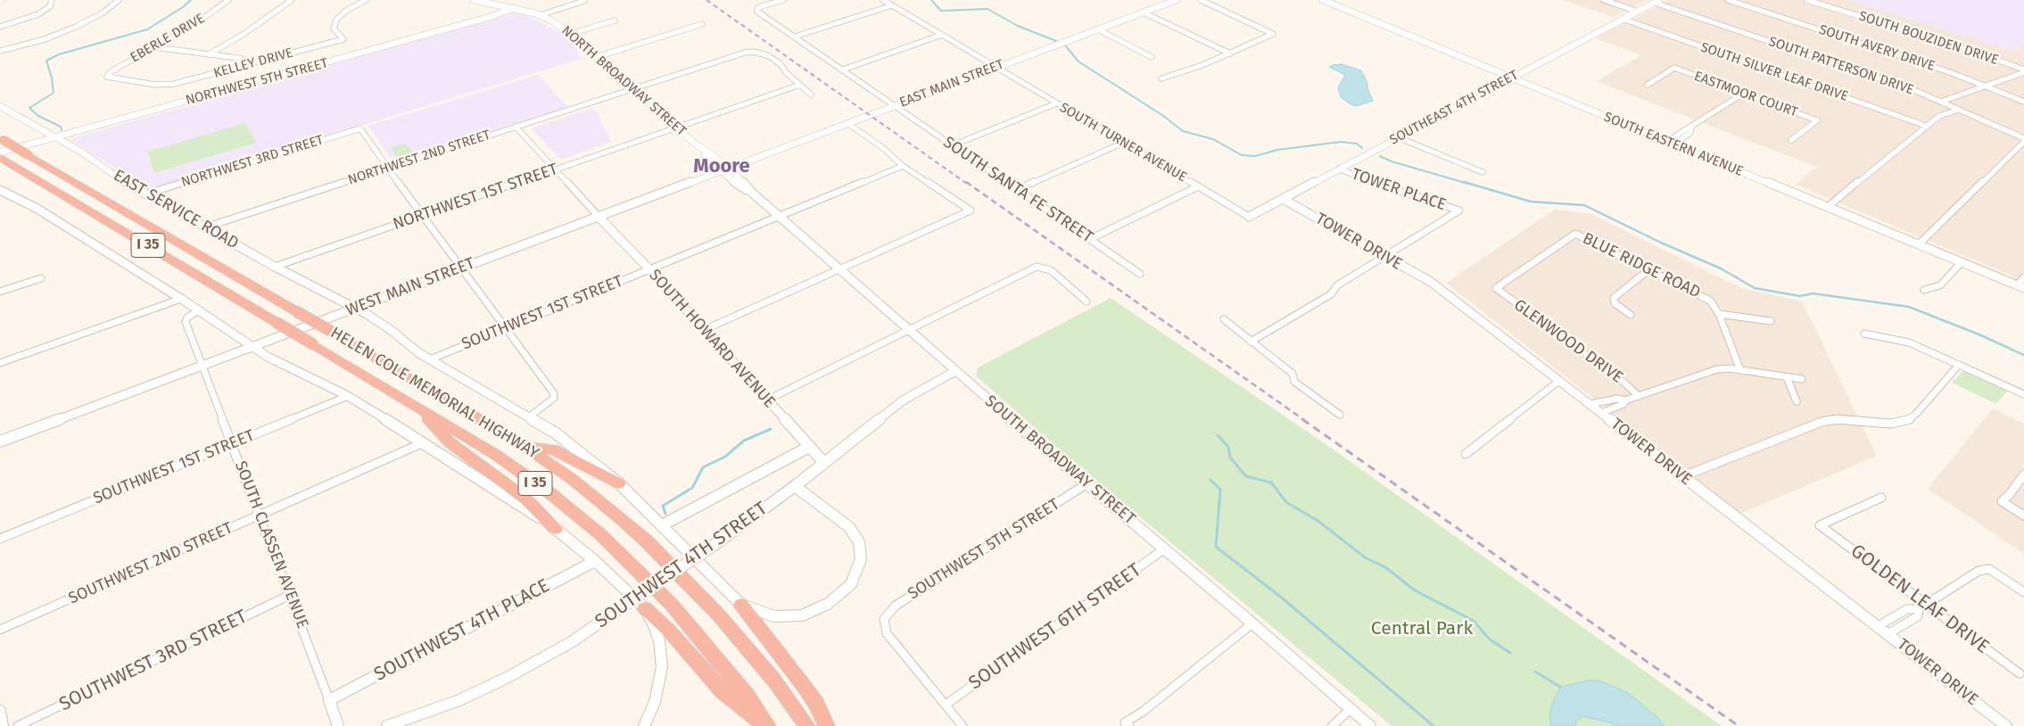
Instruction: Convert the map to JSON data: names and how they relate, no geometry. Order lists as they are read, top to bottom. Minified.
{"streets":{"highway":["I 35","HELEN COLE MEMORIAL HIGHWAY"],"main road":["NORTH BROADWAY STREET","NORTHWEST 5TH STREET","EAST MAIN STREET","SOUTHEAST 4TH STREET","SOUTH EASTERN AVENUE","EAST SERVICE ROAD","TOWER DRIVE","WEST MAIN STREET","SOUTH HOWARD AVENUE","SOUTH BROADWAY STREET","SOUTH CLASSEN AVENUE","SOUTHWEST 4TH STREET","SOUTHWEST 4TH PLACE"],"street":["EBERLE DRIVE","SOUTH BOUZIDEN DRIVE","SOUTH AVERY DRIVE","KELLEY DRIVE","SOUTH PATTERSON DRIVE","SOUTH SILVER LEAF DRIVE","EASTMOOR COURT","SOUTH TURNER AVENUE","NORTHWEST 2ND STREET","NORTHWEST 3RD STREET","SOUTH SANTA FE STREET","TOWER PLACE","NORTHWEST 1ST STREET","BLUE RIDGE ROAD","SOUTHWEST 1ST STREET","GLENWOOD DRIVE","SOUTHWEST 5TH STREET","SOUTHWEST 2ND STREET","GOLDEN LEAF DRIVE","SOUTHWEST 6TH STREET","SOUTHWEST 3RD STREET"]},"crossings":[["EBERLE DRIVE","KELLEY DRIVE"],["SOUTH PATTERSON DRIVE","SOUTHEAST 4TH STREET"],["SOUTH SILVER LEAF DRIVE","SOUTHEAST 4TH STREET"],["NORTH BROADWAY STREET","NORTHWEST 5TH STREET"],["NORTH BROADWAY STREET","EAST MAIN STREET"],["NORTH BROADWAY STREET","NORTHWEST 2ND STREET"],["NORTH BROADWAY STREET","NORTHWEST 1ST STREET"],["NORTH BROADWAY STREET","WEST MAIN STREET"],["NORTH BROADWAY STREET","SOUTH BROADWAY STREET"],["NORTHWEST 5TH STREET","EAST SERVICE ROAD"],["EAST MAIN STREET","SOUTH TURNER AVENUE"],["EAST MAIN STREET","SOUTH SANTA FE STREET"],["EAST MAIN STREET","WEST MAIN STREET"],["EAST MAIN STREET","SOUTH BROADWAY STREET"],["SOUTHEAST 4TH STREET","SOUTH TURNER AVENUE"],["SOUTHEAST 4TH STREET","SOUTH EASTERN AVENUE"],["SOUTHEAST 4TH STREET","TOWER PLACE"],["SOUTHEAST 4TH STREET","TOWER DRIVE"],["NORTHWEST 2ND STREET","NORTHWEST 3RD STREET"],["NORTHWEST 2ND STREET","NORTHWEST 1ST STREET"],["NORTHWEST 2ND STREET","EAST SERVICE ROAD"],["NORTHWEST 3RD STREET","EAST SERVICE ROAD"],["TOWER PLACE","TOWER DRIVE"],["NORTHWEST 1ST STREET","EAST SERVICE ROAD"],["EAST SERVICE ROAD","WEST MAIN STREET"],["EAST SERVICE ROAD","SOUTHWEST 1ST STREET"],["BLUE RIDGE ROAD","GLENWOOD DRIVE"],["WEST MAIN STREET","SOUTH HOWARD AVENUE"],["WEST MAIN STREET","SOUTH BROADWAY STREET"],["WEST MAIN STREET","SOUTH CLASSEN AVENUE"],["SOUTHWEST 1ST STREET","SOUTH HOWARD AVENUE"],["SOUTHWEST 1ST STREET","SOUTH BROADWAY STREET"],["SOUTHWEST 1ST STREET","SOUTH CLASSEN AVENUE"],["SOUTH HOWARD AVENUE","SOUTHWEST 4TH STREET"],["SOUTH BROADWAY STREET","SOUTHWEST 5TH STREET"],["SOUTH BROADWAY STREET","SOUTHWEST 4TH STREET"],["SOUTH BROADWAY STREET","SOUTHWEST 6TH STREET"],["SOUTH CLASSEN AVENUE","SOUTHWEST 2ND STREET"],["SOUTH CLASSEN AVENUE","SOUTHWEST 4TH PLACE"],["SOUTH CLASSEN AVENUE","SOUTHWEST 3RD STREET"],["SOUTHWEST 5TH STREET","SOUTHWEST 6TH STREET"]],"districts":["Moore"],"parks":["Central Park"]}
